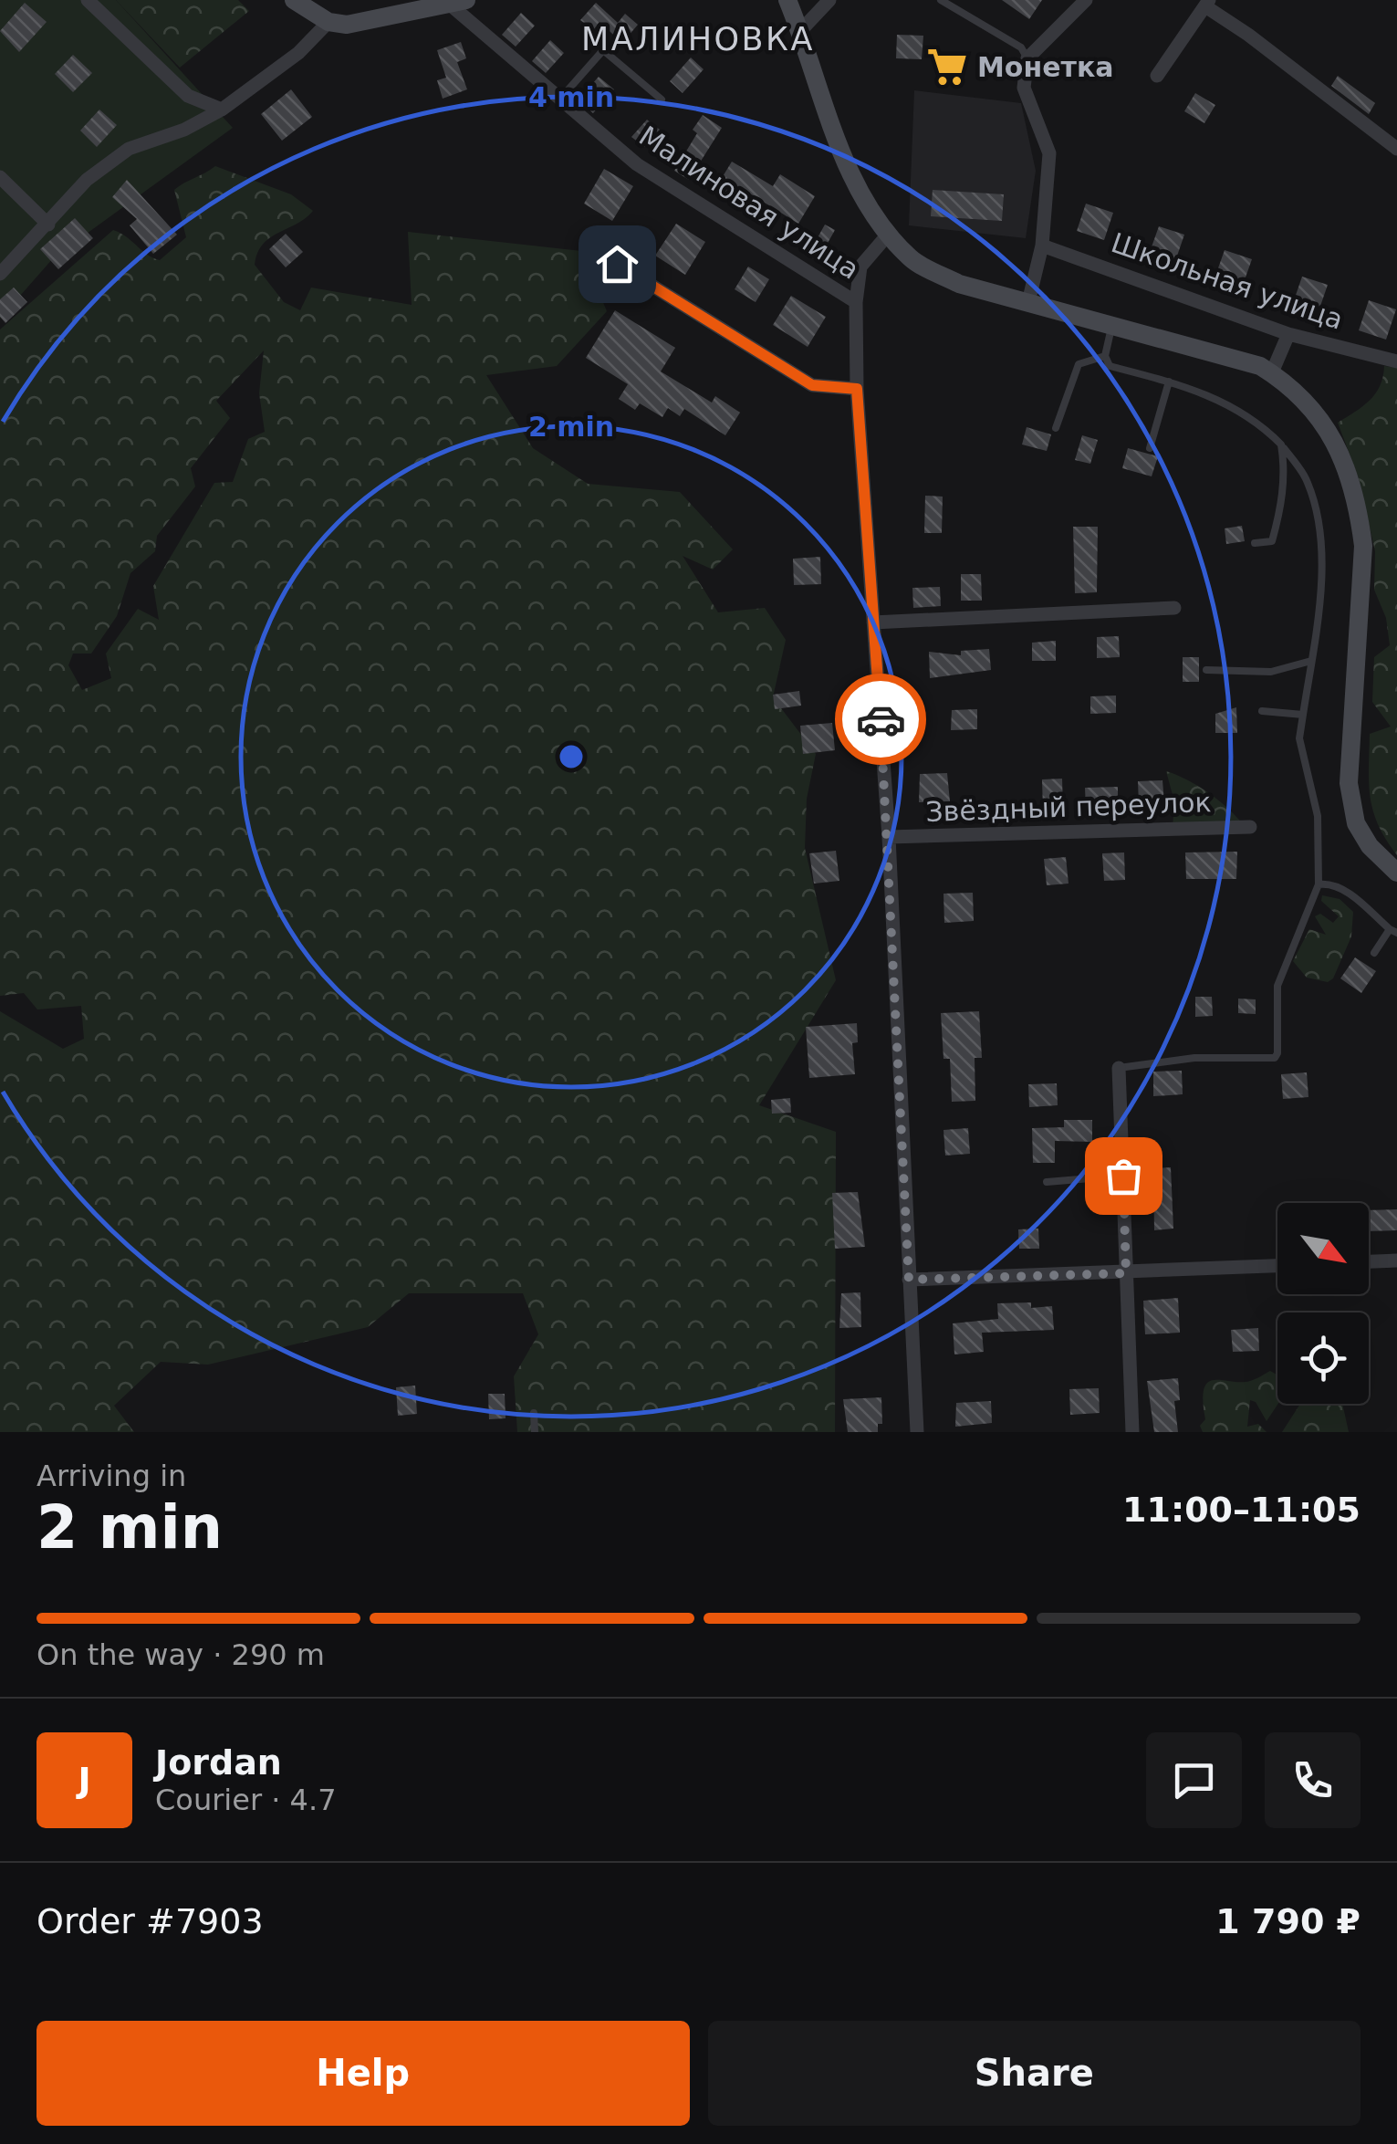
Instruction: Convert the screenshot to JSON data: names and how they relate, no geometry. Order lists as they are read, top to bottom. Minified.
{"streets":{"street":["Малиновая улица","Школьная улица","Звёздный переулок"]},"districts":["МАЛИНОВКА"],"places":{"supermarket":["Монетка"]},"north":"bottom right","page":{"heading":["2 min","Arriving in","11:00–11:05"],"panel":["Jordan","Courier · 4.7","Order #7903","1 790 ₽"],"bar":"On the way · 290 m","round":"J","buttons":["Help","Share"]},"rings":["4 min","2 min"]}
